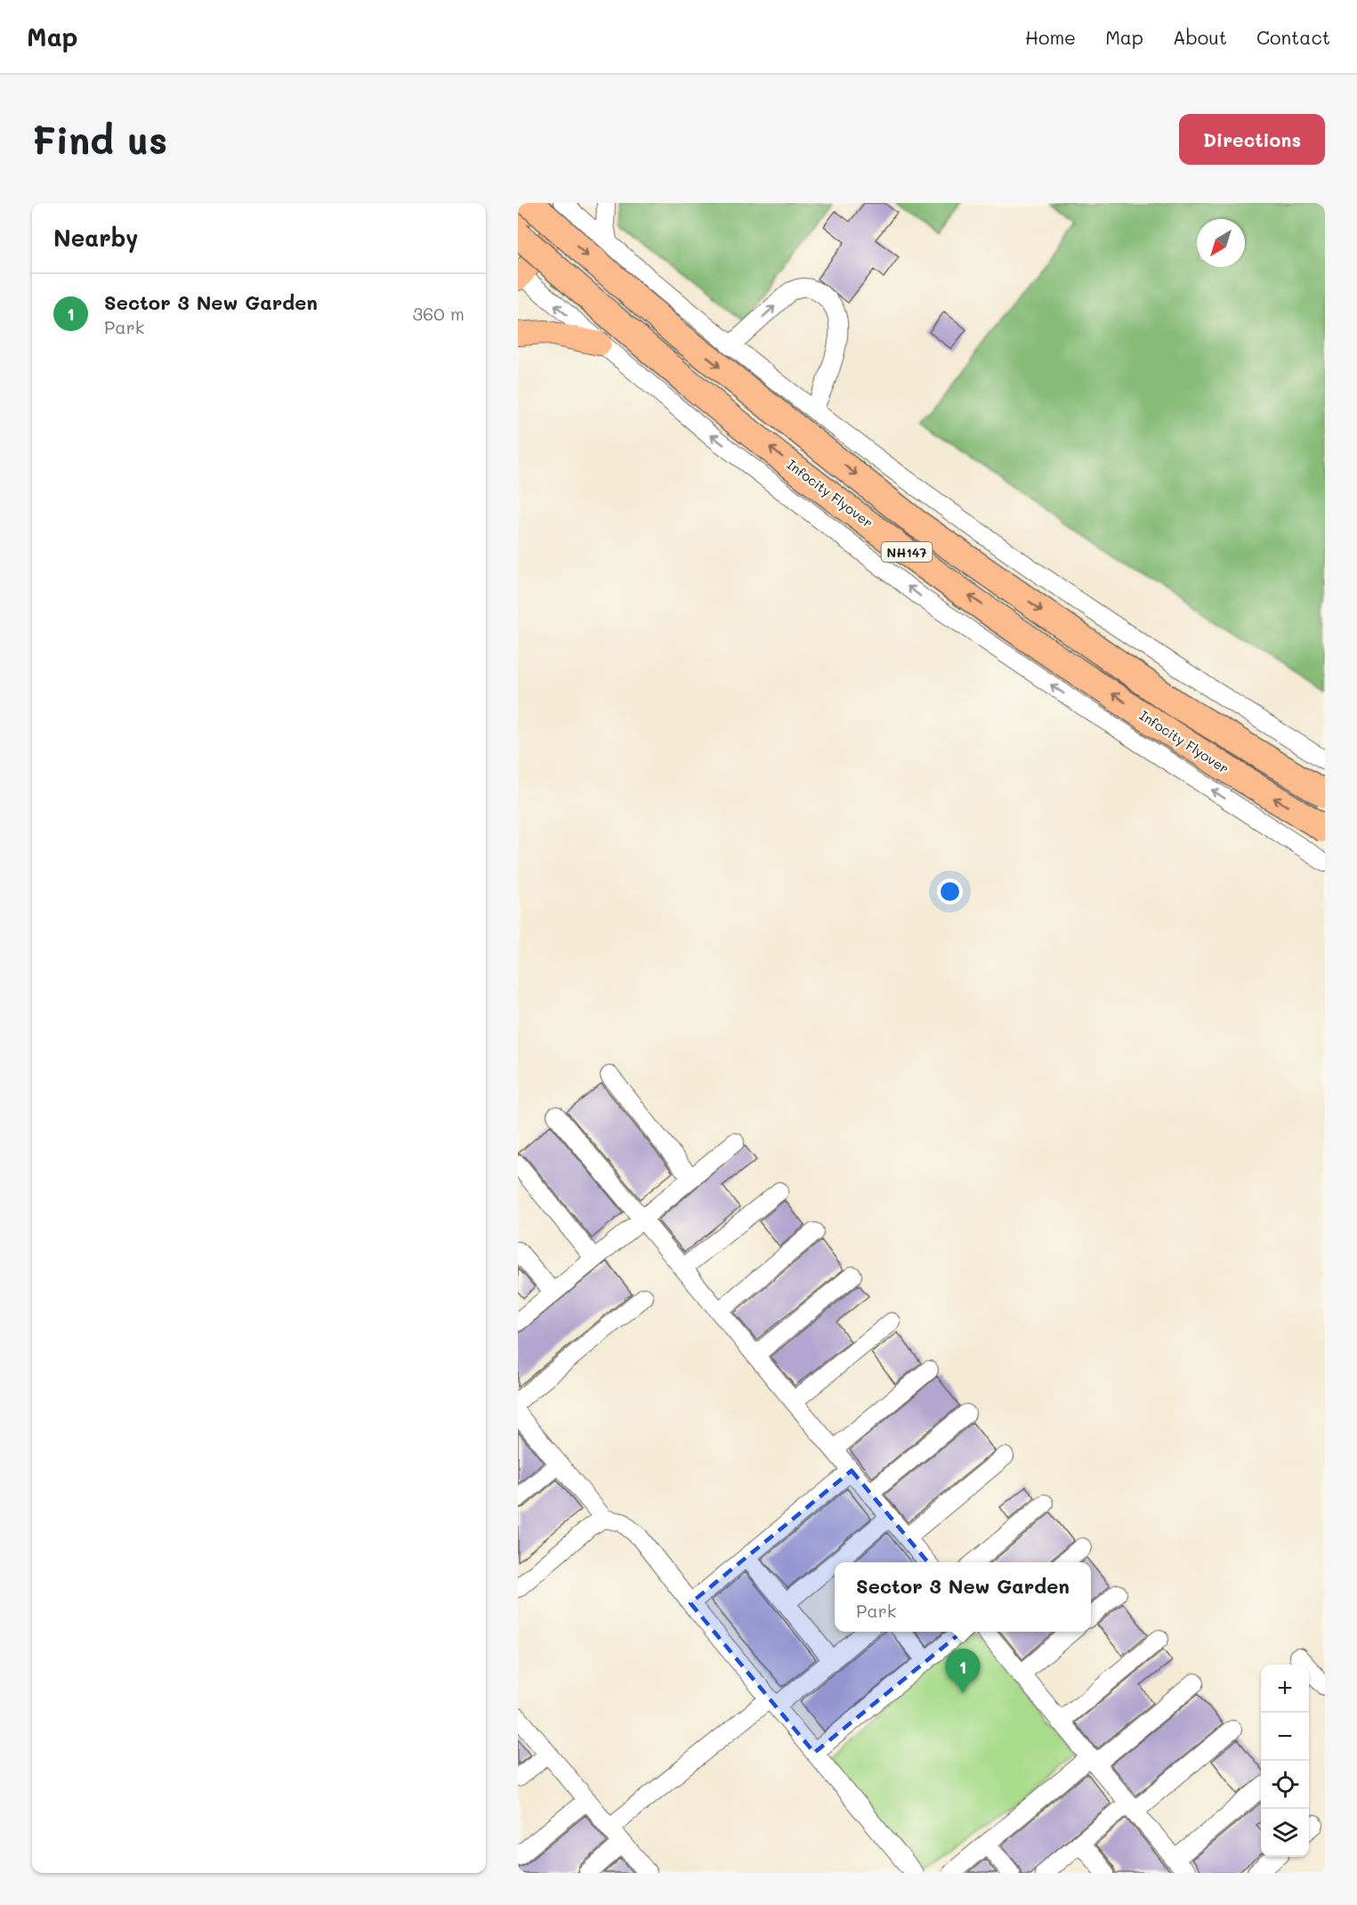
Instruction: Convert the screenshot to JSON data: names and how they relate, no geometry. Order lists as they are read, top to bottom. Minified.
{"streets":{"highway":["Infocity Flyover","NH147"]},"north":"bottom left","page":{"header":"Map","nav":["Home","Map","About","Contact"],"buttons":"Directions","title":"Find us","heading":"Nearby","list":[{"mark":"1","name":"Sector 3 New Garden","note":"Park","value":"360 m"}],"popup":["Sector 3 New Garden","Park"],"pins":"1","map_buttons":["+","−"]}}
